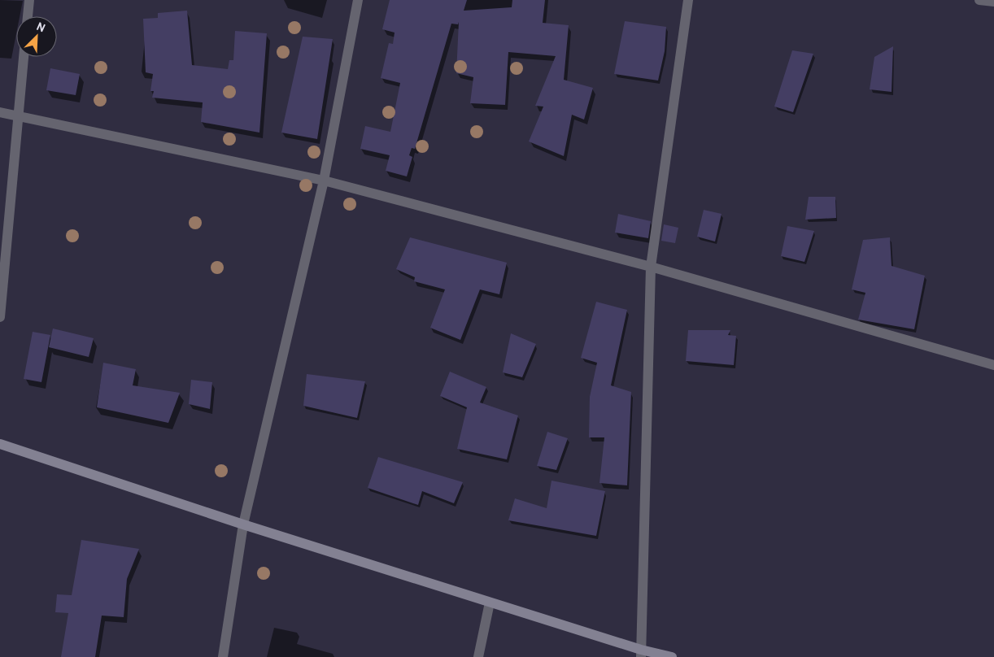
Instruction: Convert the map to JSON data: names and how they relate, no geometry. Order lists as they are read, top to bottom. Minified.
{"north":"top right"}
